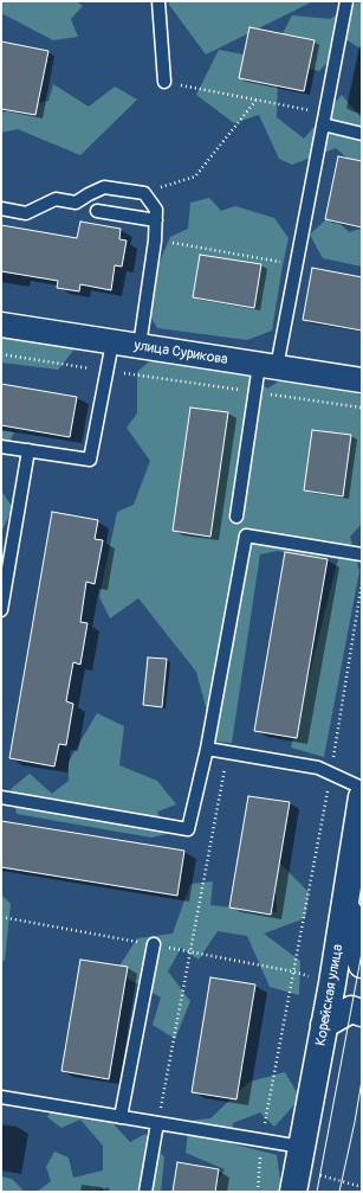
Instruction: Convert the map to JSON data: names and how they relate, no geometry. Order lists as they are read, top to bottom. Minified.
{"streets":{"street":["улица Сурикова","Корейская улица"]}}
